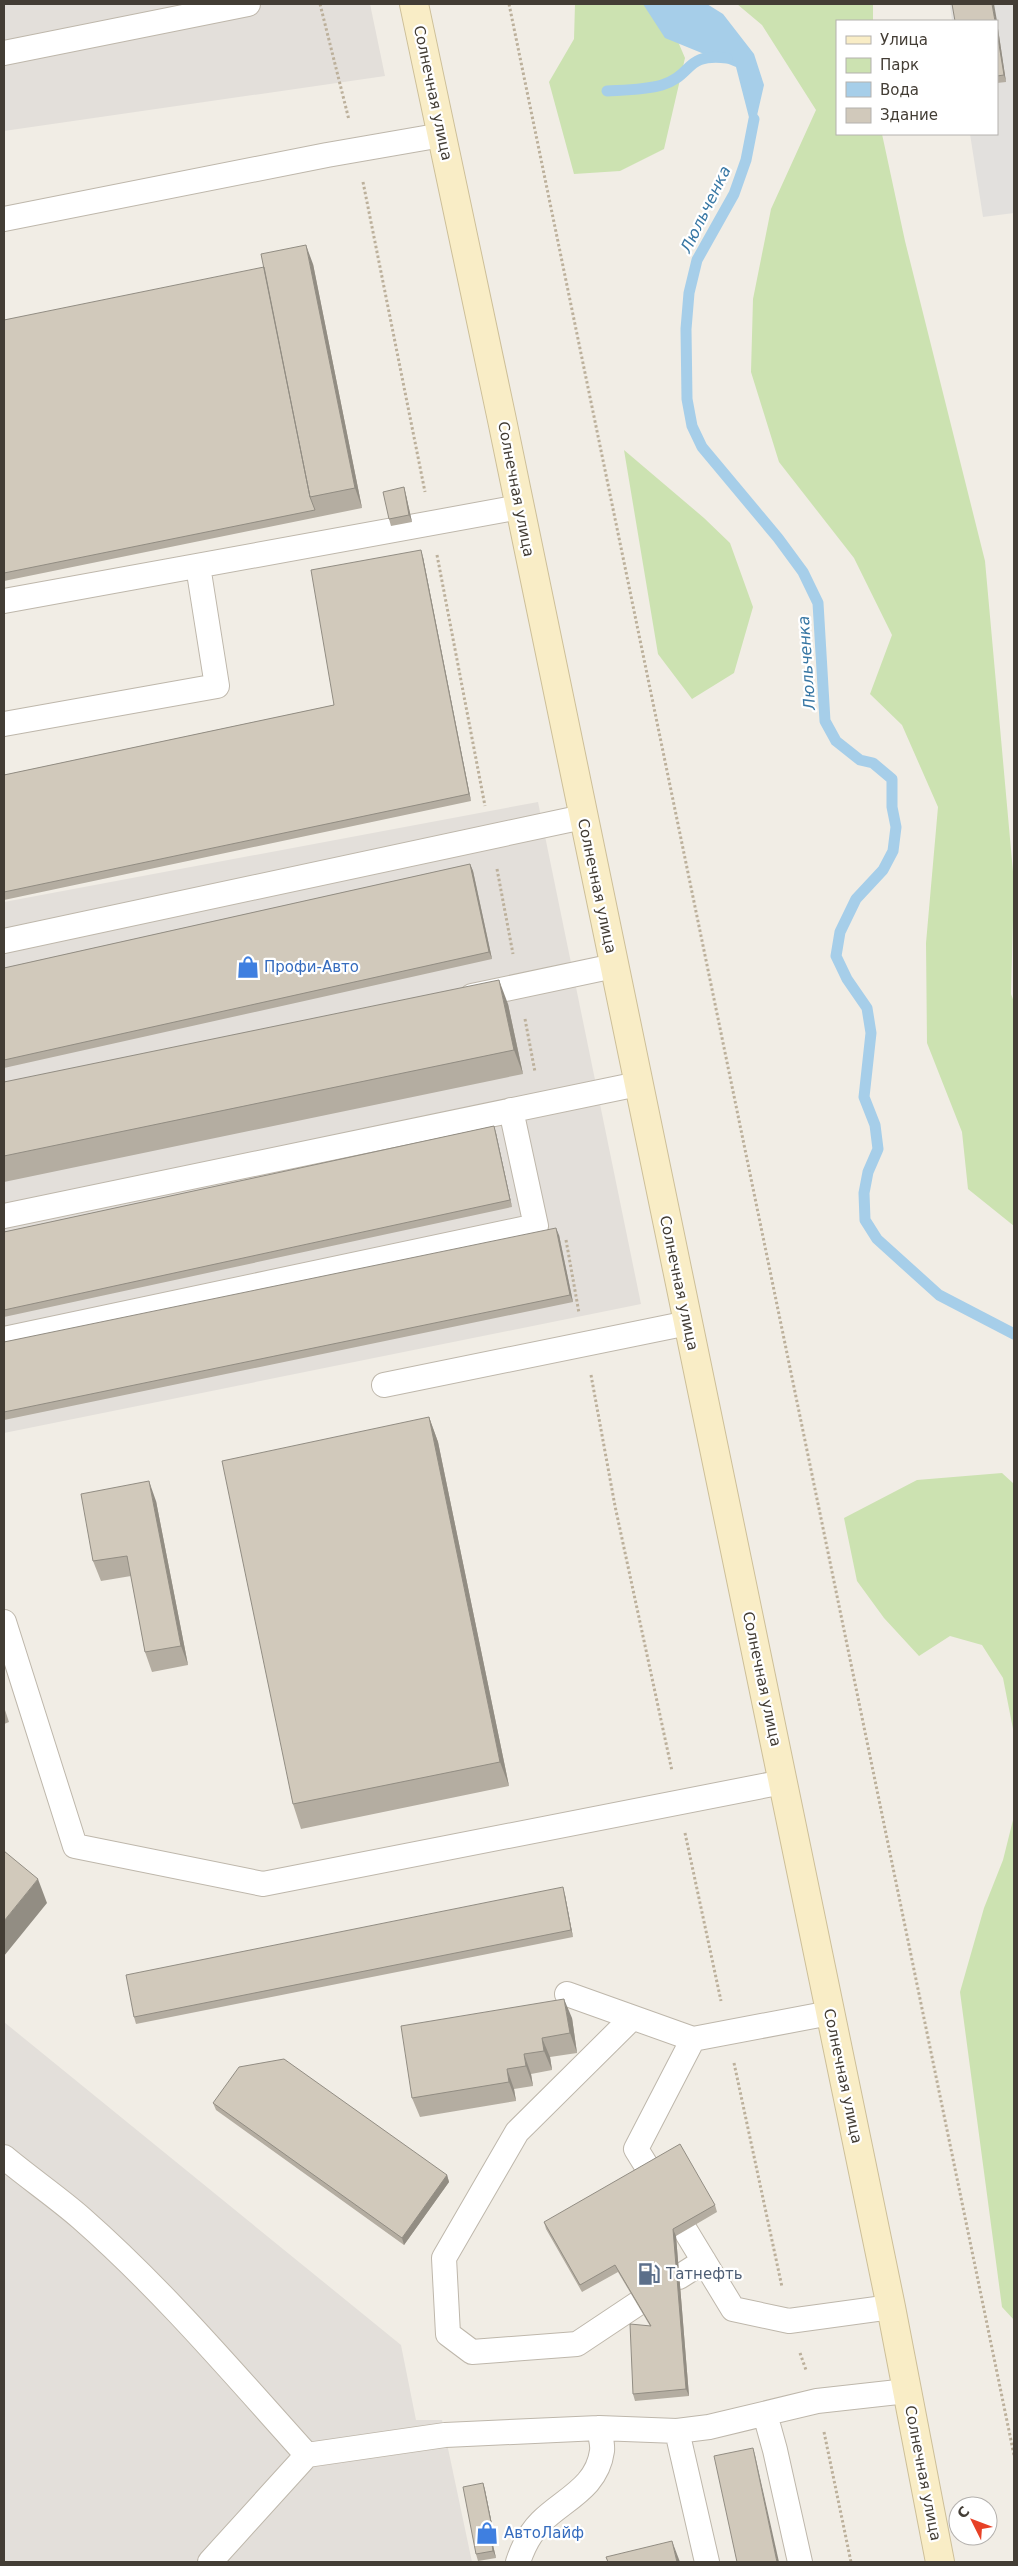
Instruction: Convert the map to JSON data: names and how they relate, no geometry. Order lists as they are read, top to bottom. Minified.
{"streets":{"main road":["Солнечная улица"]},"water":["Люльченка"],"places":{"shop":["Профи-Авто","АвтоЛайф"],"fuel station":["Татнефть"]},"legend":["Улица","Парк","Вода","Здание"],"north":"top left"}
